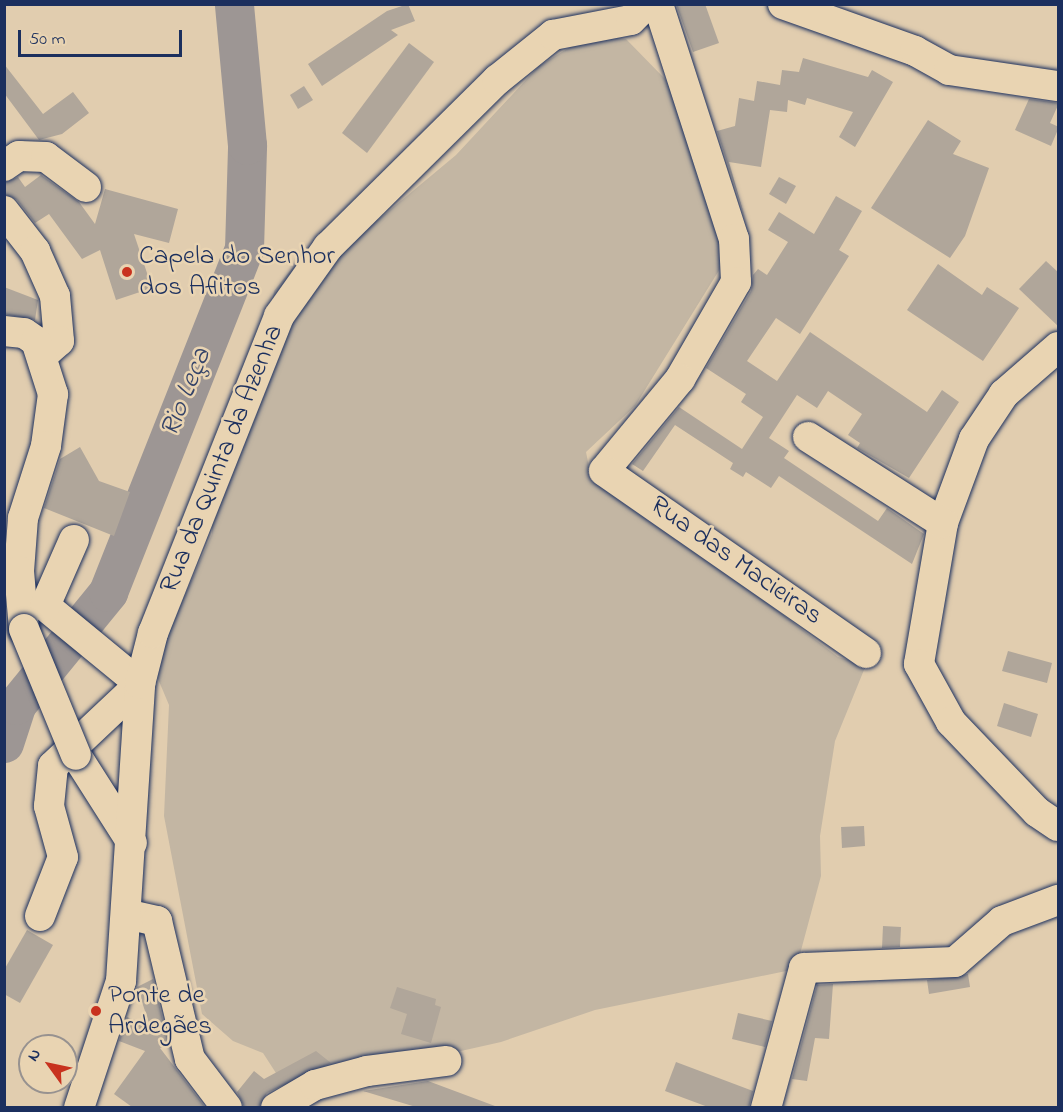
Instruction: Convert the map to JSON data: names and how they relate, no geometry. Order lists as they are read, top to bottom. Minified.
{"streets":{"street":["Rua da Quinta da Azenha","Rua das Macieiras"]},"water":["Rio Leça"],"places":["Capela do Senhor dos Aflitos","Ponte de Ardegães"],"scale_bar":"50 m","north":"top left"}
